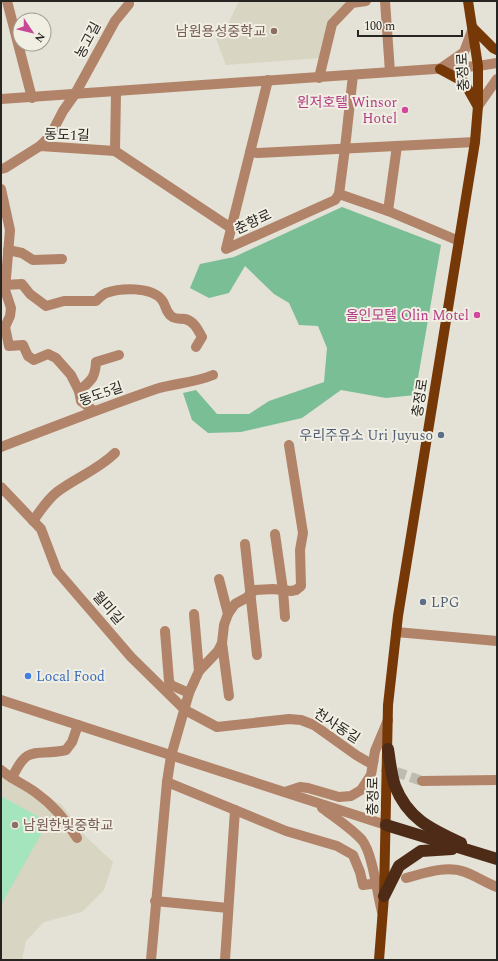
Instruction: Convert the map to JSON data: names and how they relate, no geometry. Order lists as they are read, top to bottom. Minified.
{"streets":{"main road":["충정로"],"street":["농고길","동도1길","춘향로","동도5길","월미길","천사동길"]},"crossings":[["농고길","동도1길"],["월미길","천사동길"]],"places":["남원용성중학교","윈저호텔 Winsor Hotel","올인모텔 Olin Motel","우리주유소 Uri Juyuso","LPG","Local Food","남원한빛중학교"],"scale_bar":"100 m","north":"bottom right"}
